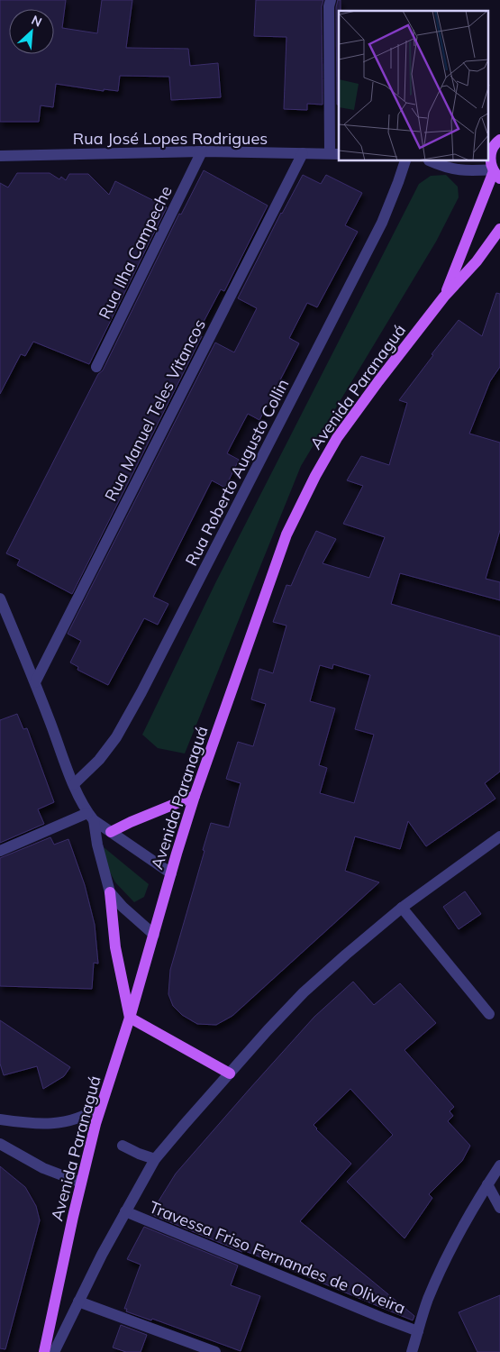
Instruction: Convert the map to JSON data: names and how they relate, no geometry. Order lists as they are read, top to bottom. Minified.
{"streets":{"main road":["Avenida Paranaguá"],"street":["Rua José Lopes Rodrigues","Rua Ilha Campeche","Rua Manuel Teles Vitancos","Rua Roberto Augusto Collin","Travessa Friso Fernandes de Oliveira"]},"crossings":[["Rua José Lopes Rodrigues","Rua Ilha Campeche"],["Rua José Lopes Rodrigues","Rua Manuel Teles Vitancos"]],"north":"top right"}
